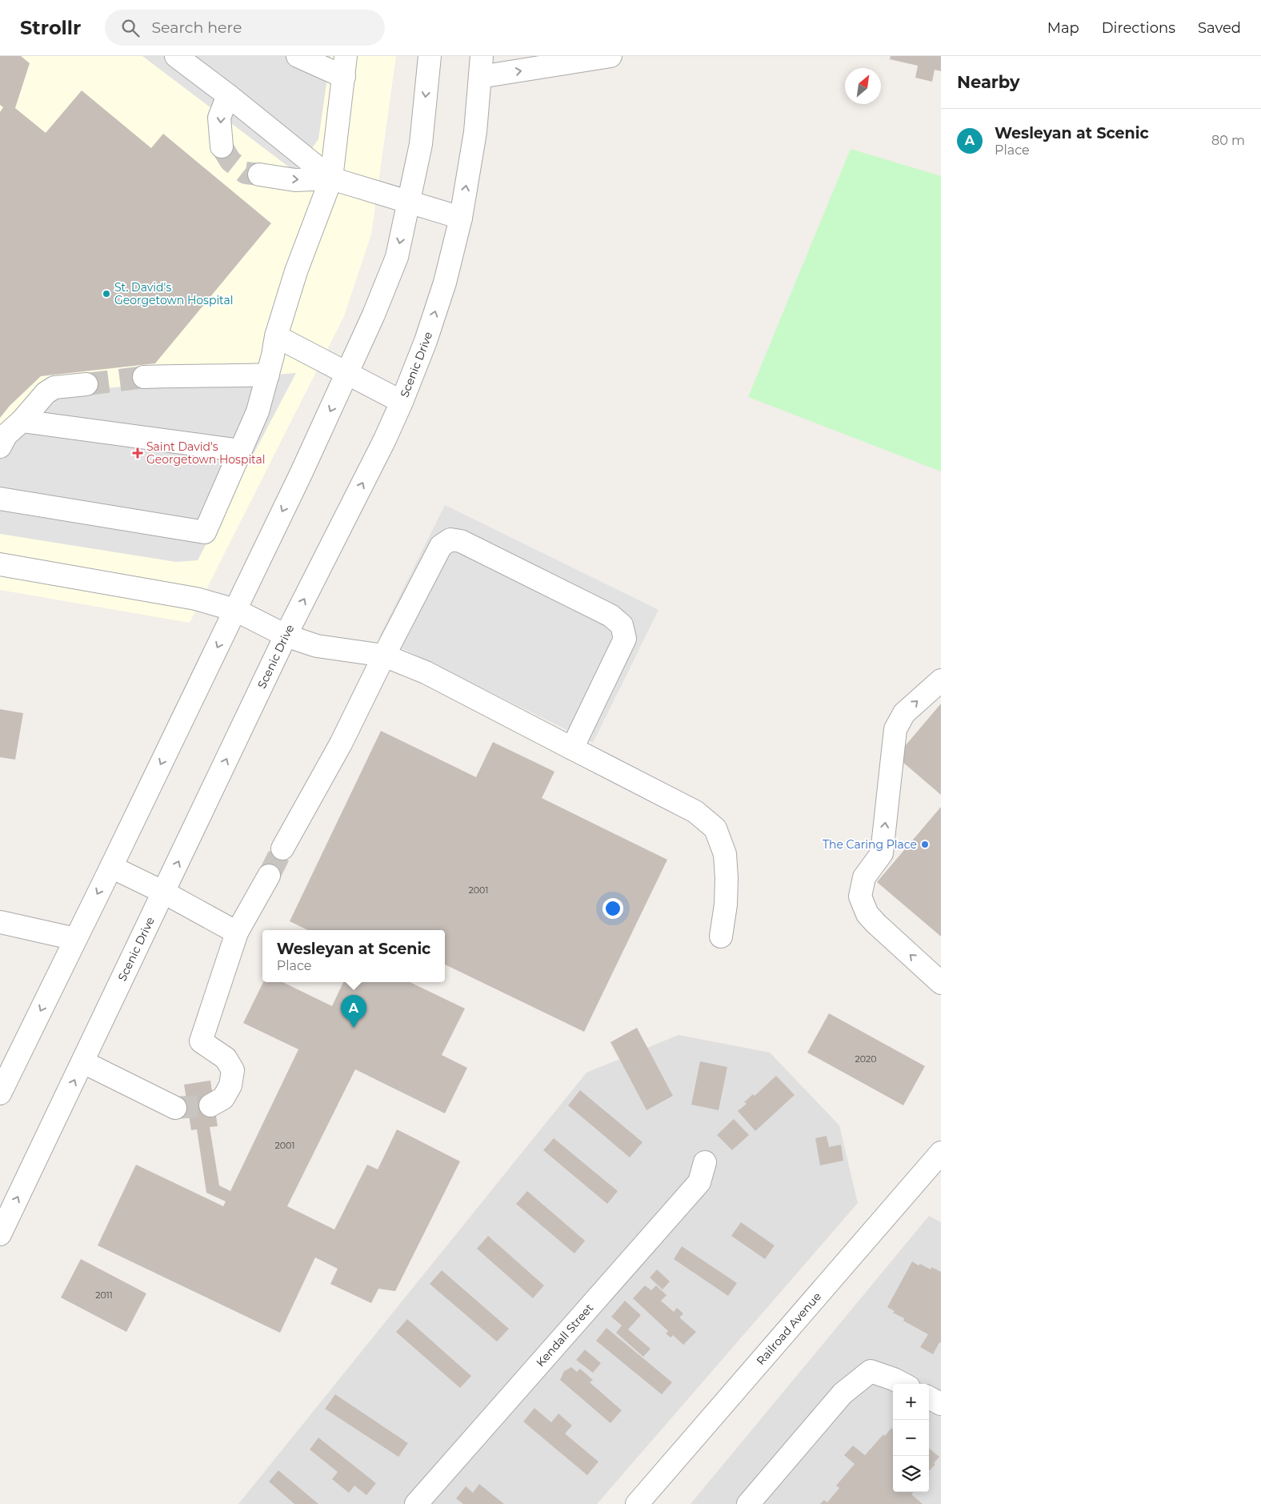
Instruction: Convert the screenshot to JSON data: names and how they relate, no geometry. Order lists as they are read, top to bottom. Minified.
{"streets":{"street":["Scenic Drive","Railroad Avenue","Kendall Street"]},"places":{"other":["St. David's Georgetown Hospital","The Caring Place"],"health":["Saint David's Georgetown Hospital"]},"house_numbers":["2001","2020","2001","2011"],"north":"top right","page":{"header":"Strollr","search":"Search here","nav":["Map","Directions","Saved"],"heading":"Nearby","list":[{"mark":"A","name":"Wesleyan at Scenic","note":"Place","value":"80 m"}],"popup":["Wesleyan at Scenic","Place"],"pins":"A","map_buttons":["+","−"]}}
